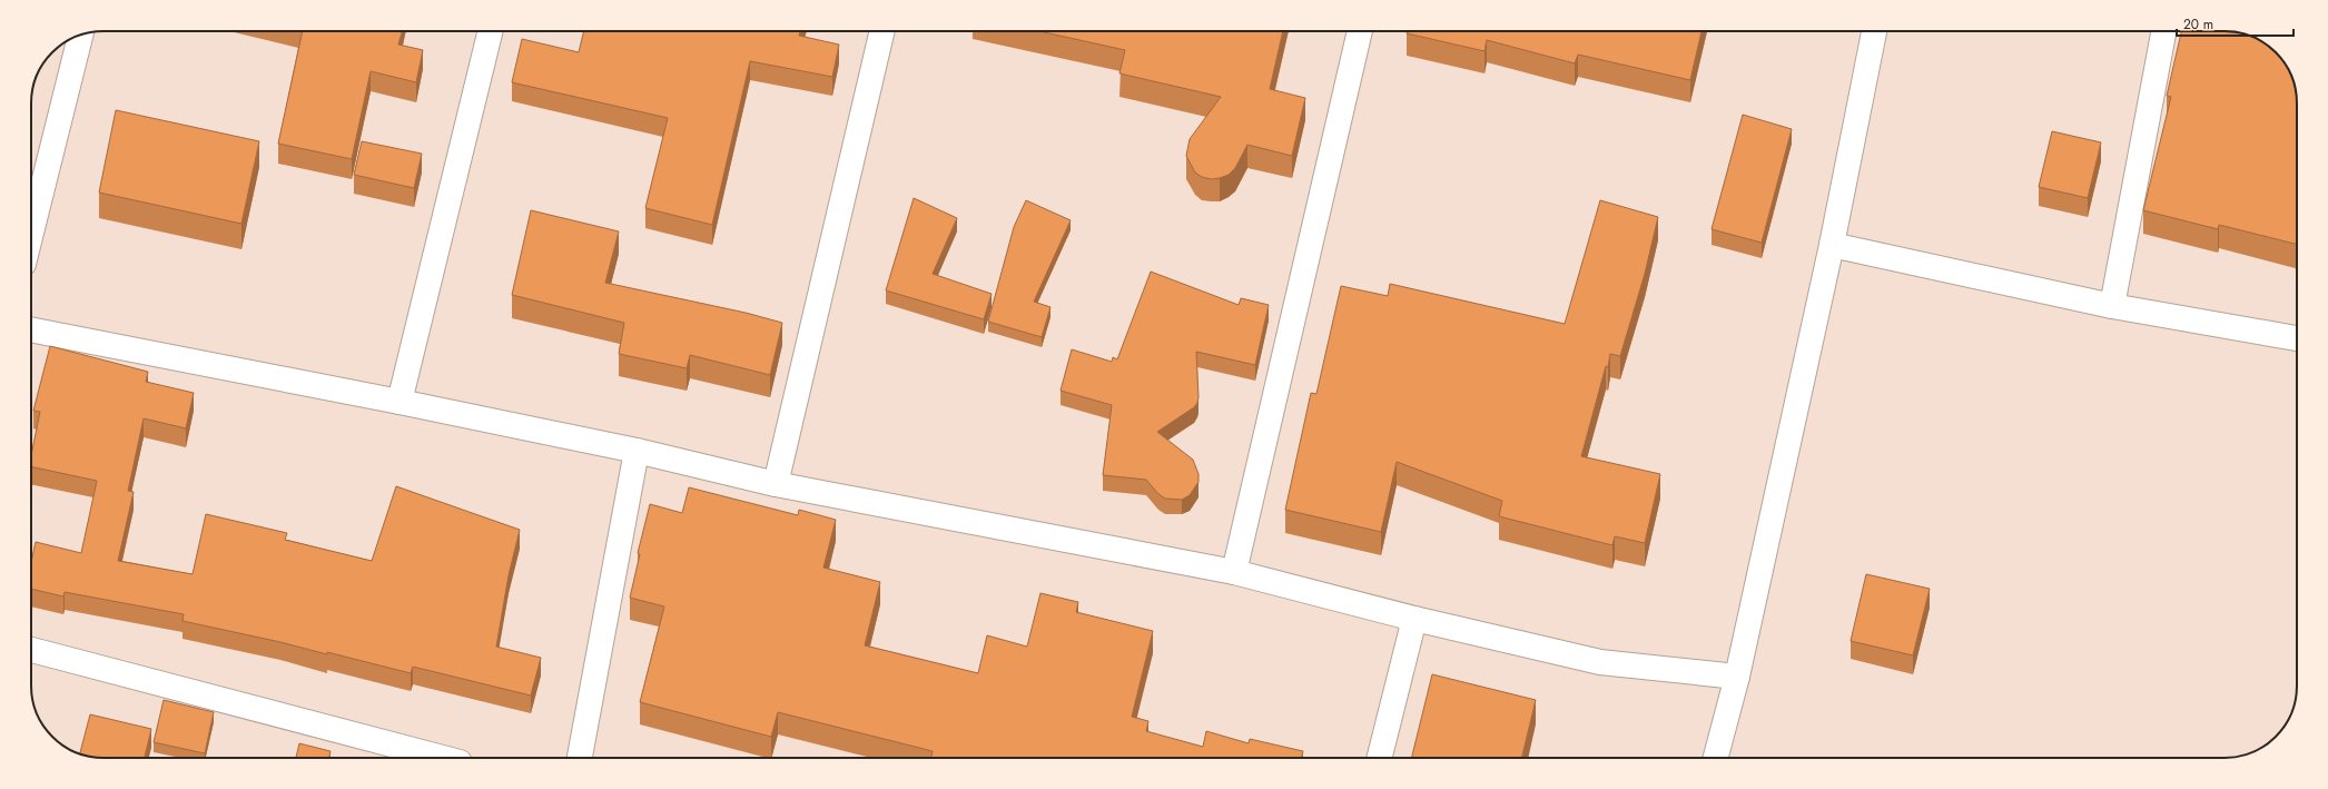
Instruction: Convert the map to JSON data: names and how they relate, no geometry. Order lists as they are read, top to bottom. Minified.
{"scale_bar":"20 m"}
